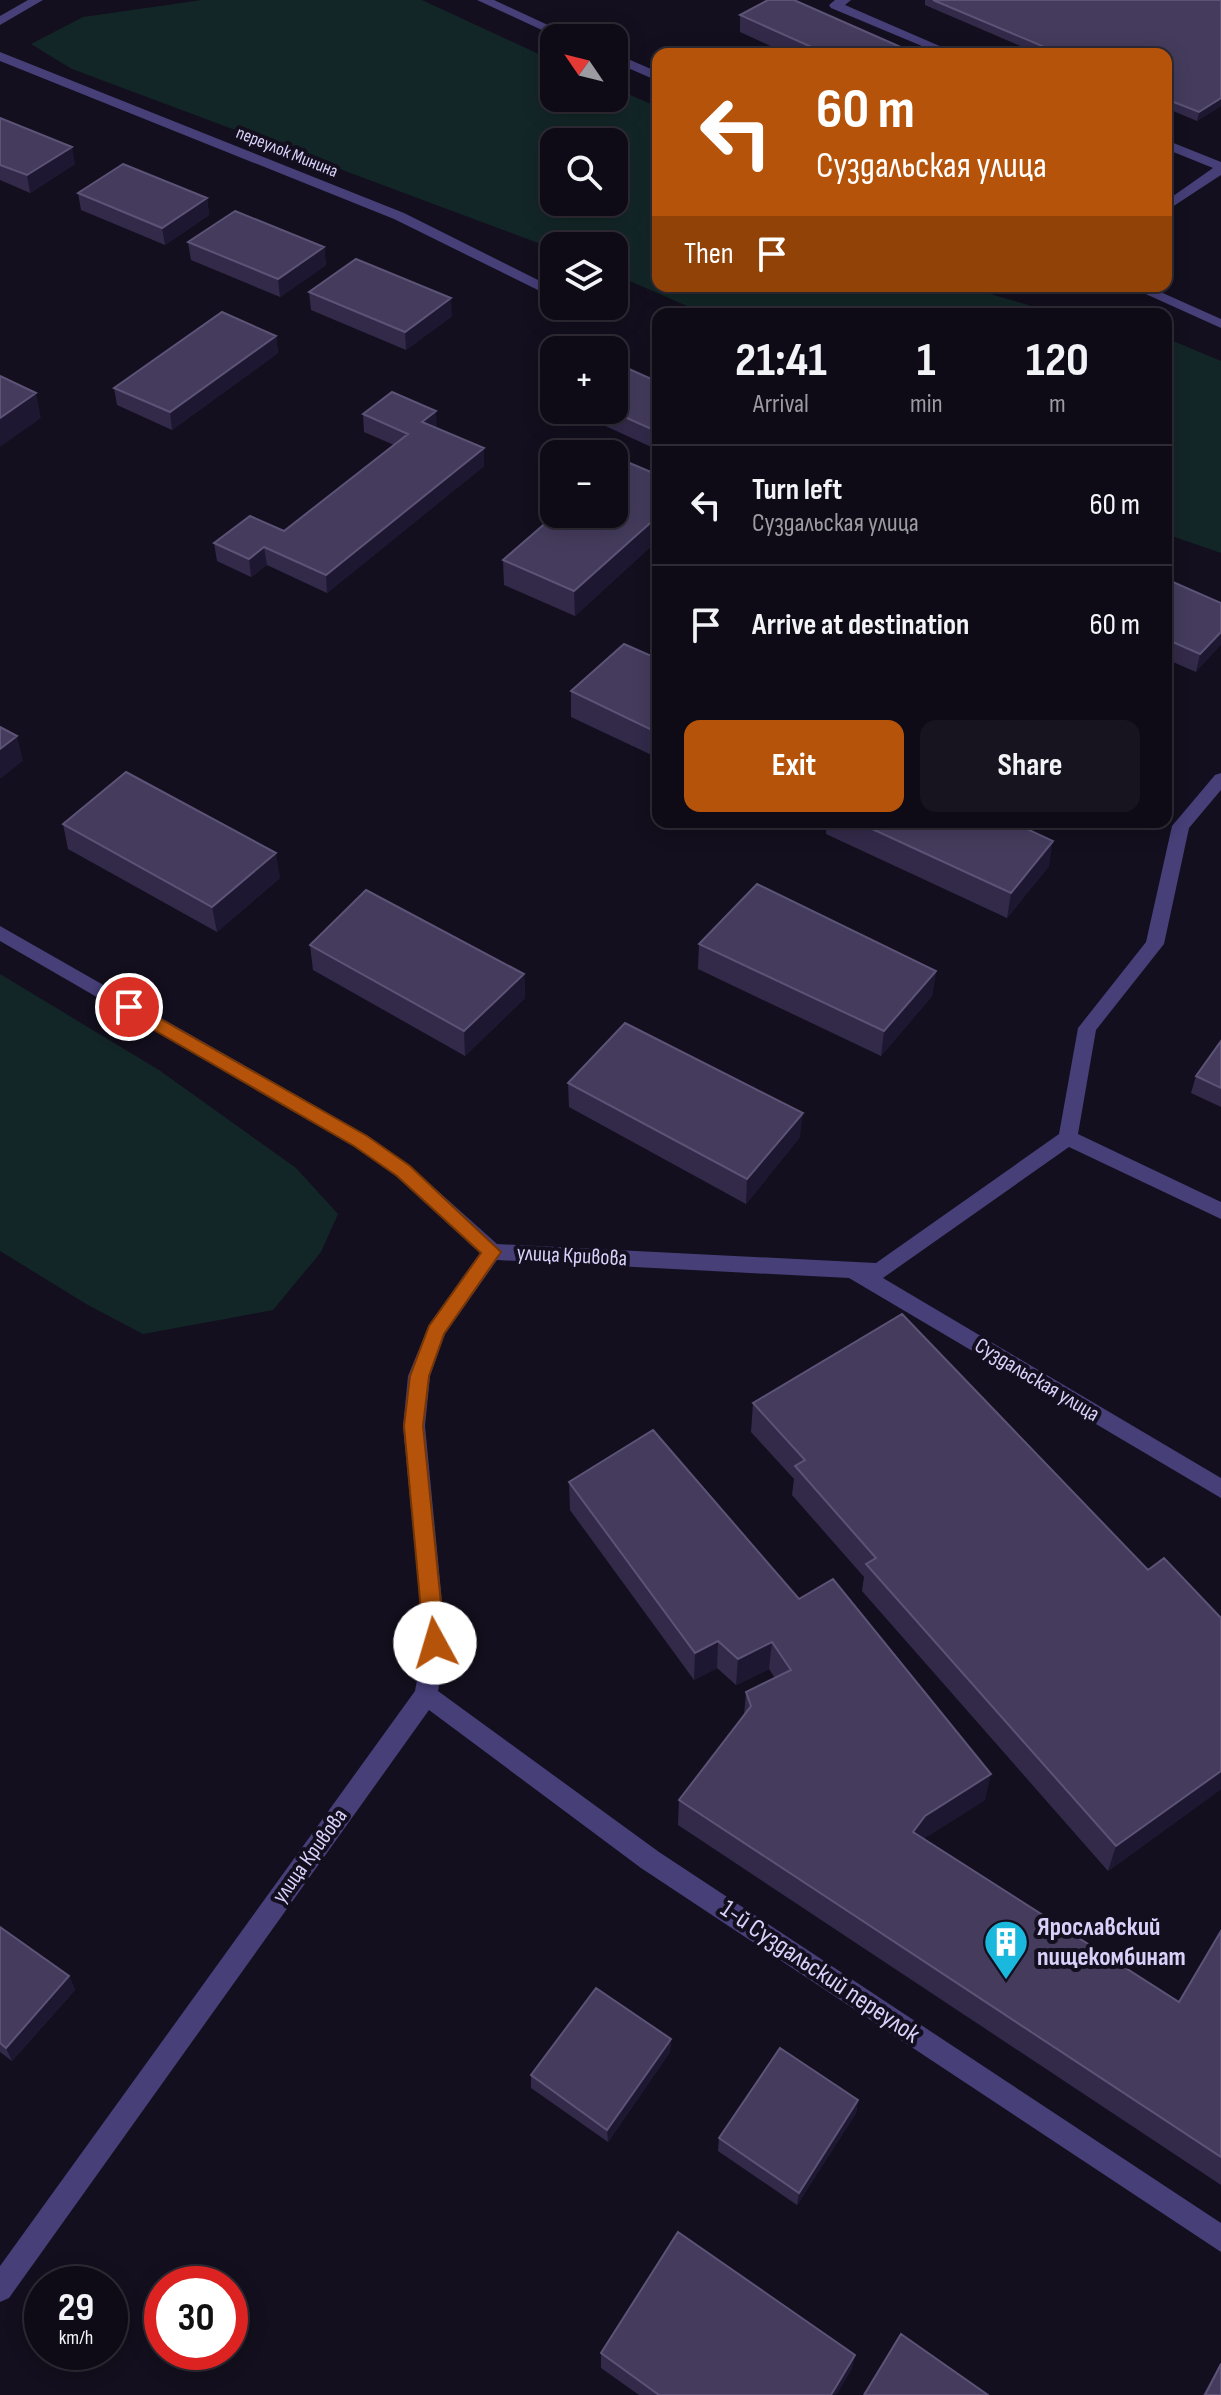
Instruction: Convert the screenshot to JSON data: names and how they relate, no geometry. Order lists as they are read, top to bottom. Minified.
{"streets":{"street":["переулок Минина","улица Кривова","Суздальская улица","1-й Суздальский переулок"]},"crossings":[["улица Кривова","Суздальская улица"],["улица Кривова","1-й Суздальский переулок"]],"places":{"building":["Ярославский пищекомбинат"]},"north":"top left","page":{"map_buttons":["+","−"],"turn":["60 m","Суздальская улица"],"then":"Then","eta":["21:41","Arrival","1","min","120","m"],"list":[{"name":"Turn left","note":"Суздальская улица","value":"60 m"},{"name":"Arrive at destination","value":"60 m"}],"buttons":["Exit","Share"],"speed":"29 km/h","limit":"30"}}
